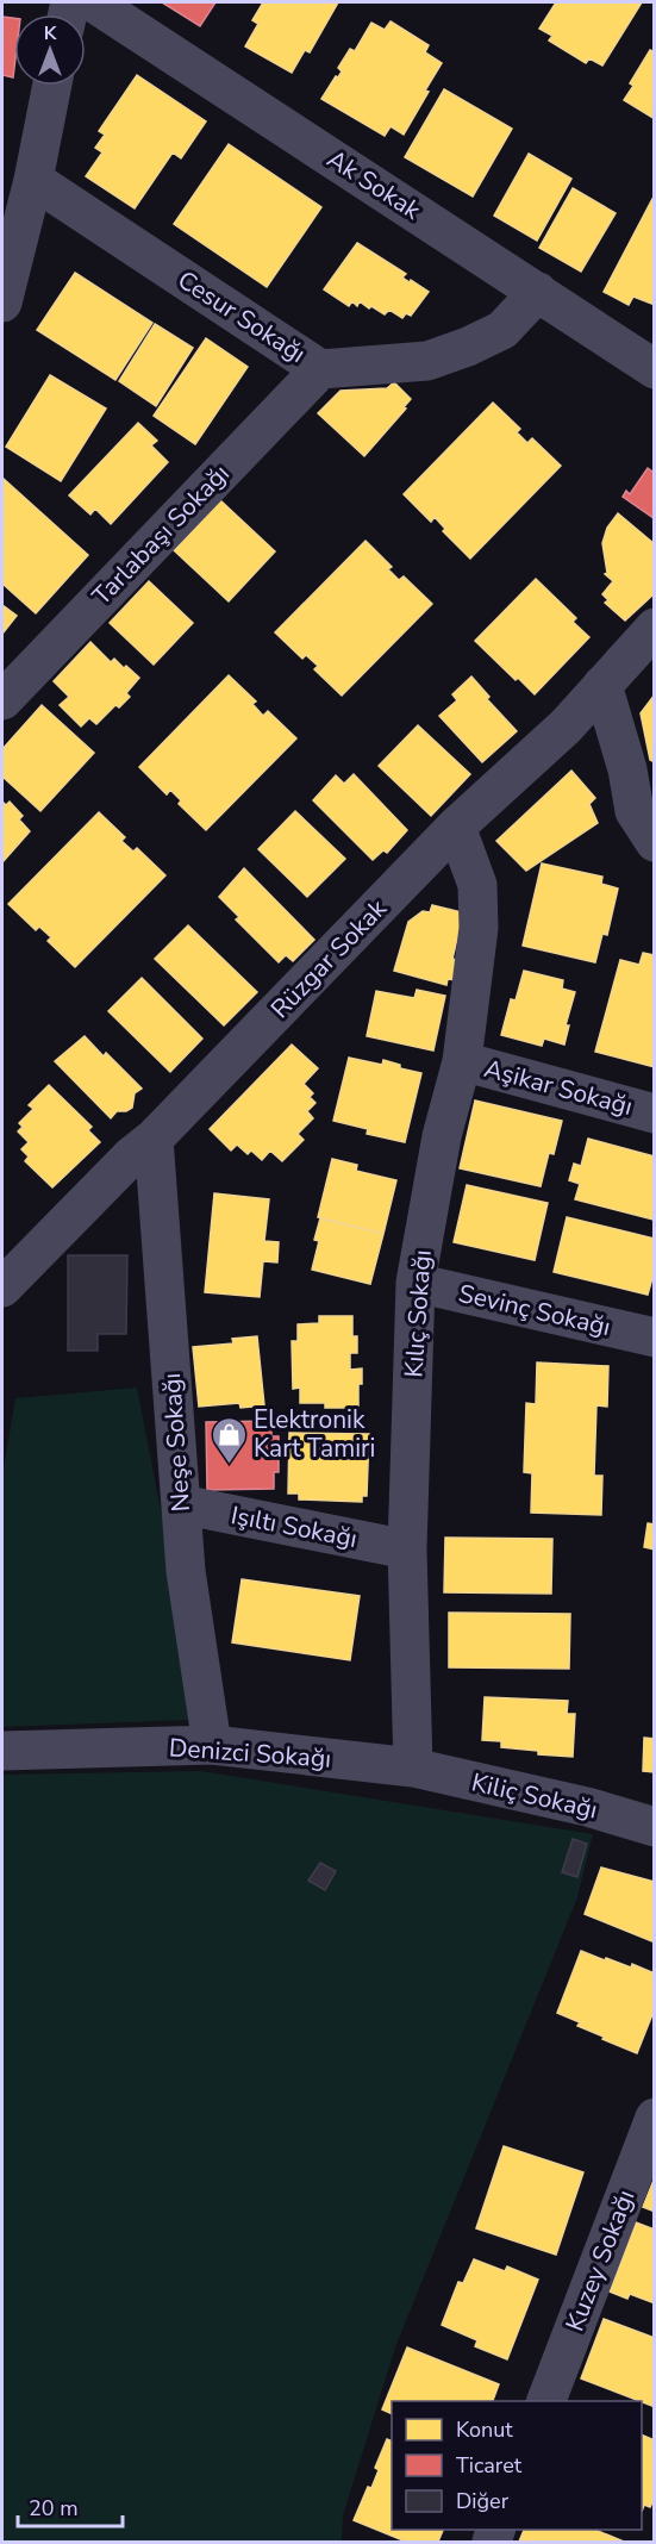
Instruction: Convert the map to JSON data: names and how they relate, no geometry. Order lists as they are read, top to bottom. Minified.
{"streets":{"street":["Ak Sokak","Cesur Sokağı","Tarlabaşı Sokağı","Rüzgar Sokak","Aşikar Sokağı","Sevinç Sokağı","Kılıç Sokağı","Neşe Sokağı","Işıltı Sokağı","Denizci Sokağı","Kiliç Sokağı","Kuzey Sokağı"]},"crossings":[["Ak Sokak","Cesur Sokağı"],["Cesur Sokağı","Tarlabaşı Sokağı"],["Rüzgar Sokak","Kılıç Sokağı"],["Rüzgar Sokak","Neşe Sokağı"],["Aşikar Sokağı","Kılıç Sokağı"],["Sevinç Sokağı","Kılıç Sokağı"],["Kılıç Sokağı","Işıltı Sokağı"],["Kılıç Sokağı","Denizci Sokağı"],["Kılıç Sokağı","Kiliç Sokağı"],["Neşe Sokağı","Işıltı Sokağı"],["Neşe Sokağı","Denizci Sokağı"],["Denizci Sokağı","Kiliç Sokağı"]],"places":{"shop":["Elektronik Kart Tamiri"]},"legend":["Konut","Ticaret","Diğer"],"scale_bar":"20 m","north":"top"}
